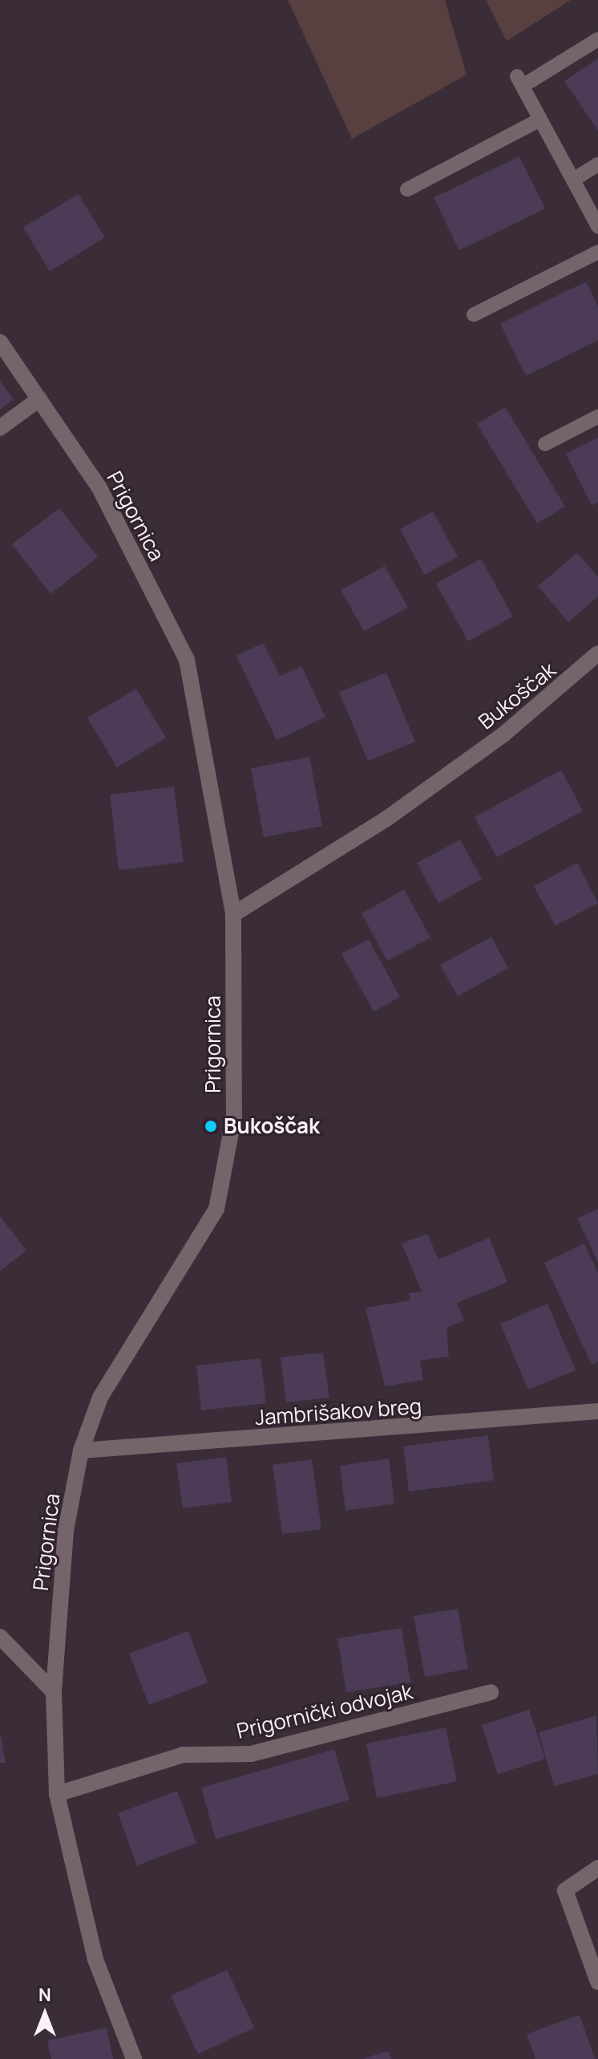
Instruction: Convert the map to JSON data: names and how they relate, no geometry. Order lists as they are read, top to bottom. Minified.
{"streets":{"street":["Prigornica","Bukoščak","Jambrišakov breg","Prigornički odvojak"]},"crossings":[["Prigornica","Bukoščak"],["Prigornica","Jambrišakov breg"],["Prigornica","Prigornički odvojak"]],"places":["Bukoščak"],"north":"top"}
